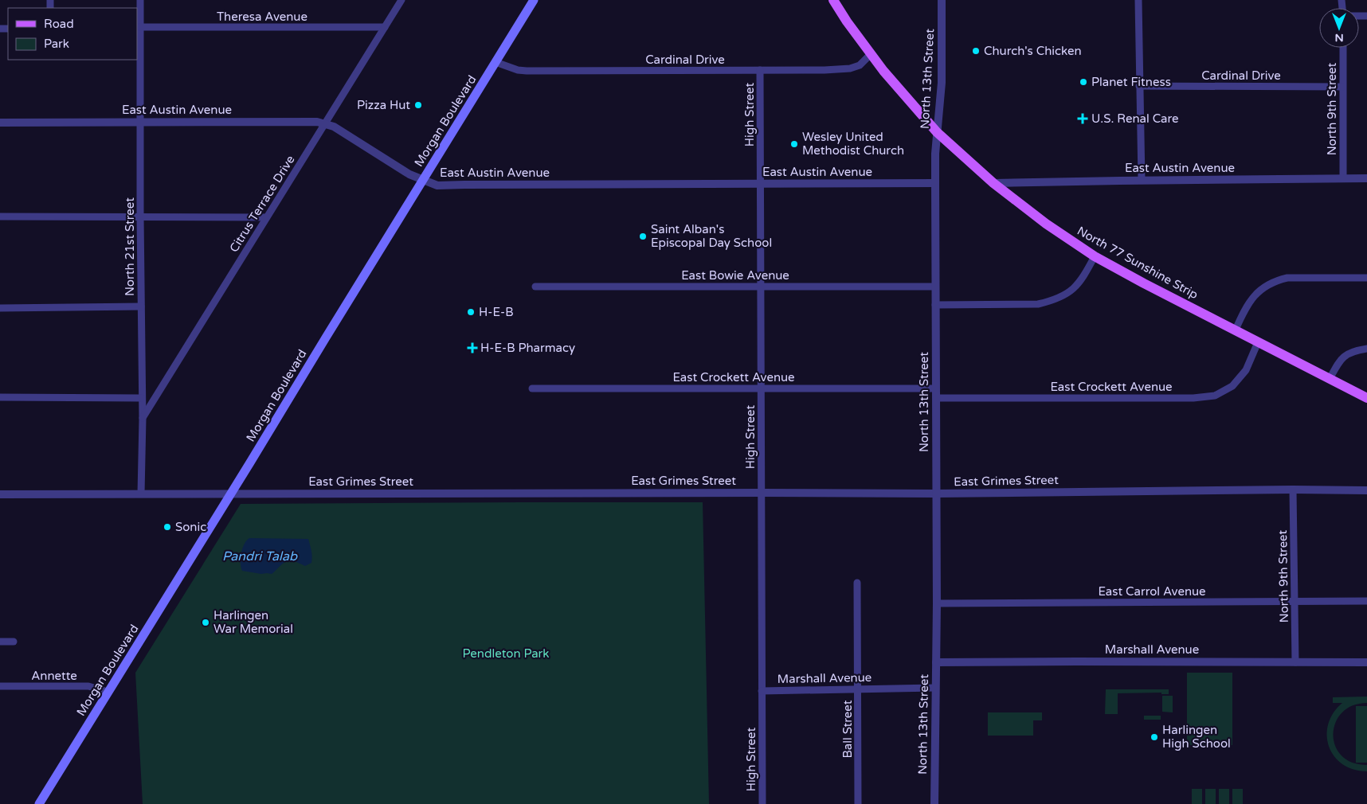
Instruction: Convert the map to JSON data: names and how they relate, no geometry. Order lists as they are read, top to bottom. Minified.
{"streets":{"main road":["Morgan Boulevard","North 77 Sunshine Strip"],"street":["Theresa Avenue","Cardinal Drive","North 13th Street","North 9th Street","East Austin Avenue","High Street","Citrus Terrace Drive","North 21st Street","East Bowie Avenue","East Crockett Avenue","East Grimes Street","East Carrol Avenue","Marshall Avenue","Annette","Ball Street"]},"crossings":[["Theresa Avenue","Citrus Terrace Drive"],["Theresa Avenue","North 21st Street"],["Cardinal Drive","North 9th Street"],["Cardinal Drive","High Street"],["Cardinal Drive","Morgan Boulevard"],["Cardinal Drive","North 77 Sunshine Strip"],["North 13th Street","East Austin Avenue"],["North 13th Street","North 77 Sunshine Strip"],["North 13th Street","East Bowie Avenue"],["North 13th Street","East Crockett Avenue"],["North 13th Street","East Grimes Street"],["North 13th Street","East Carrol Avenue"],["North 13th Street","Marshall Avenue"],["North 9th Street","East Austin Avenue"],["North 9th Street","East Grimes Street"],["North 9th Street","East Carrol Avenue"],["North 9th Street","Marshall Avenue"],["East Austin Avenue","High Street"],["East Austin Avenue","Morgan Boulevard"],["East Austin Avenue","Citrus Terrace Drive"],["East Austin Avenue","North 21st Street"],["East Austin Avenue","North 77 Sunshine Strip"],["High Street","East Bowie Avenue"],["High Street","East Crockett Avenue"],["High Street","East Grimes Street"],["High Street","Marshall Avenue"],["Morgan Boulevard","East Grimes Street"],["Morgan Boulevard","Annette"],["Citrus Terrace Drive","North 21st Street"],["North 21st Street","East Grimes Street"],["North 77 Sunshine Strip","East Crockett Avenue"],["Marshall Avenue","Ball Street"]],"water":["Pandri Talab"],"parks":["Pendleton Park"],"places":{"other":["Church's Chicken","Planet Fitness","Pizza Hut","Wesley United Methodist Church","Saint Alban's Episcopal Day School","H-E-B","Sonic","Harlingen War Memorial","Harlingen High School"],"health":["U.S. Renal Care","H-E-B Pharmacy"]},"legend":["Road","Park"],"north":"bottom"}
